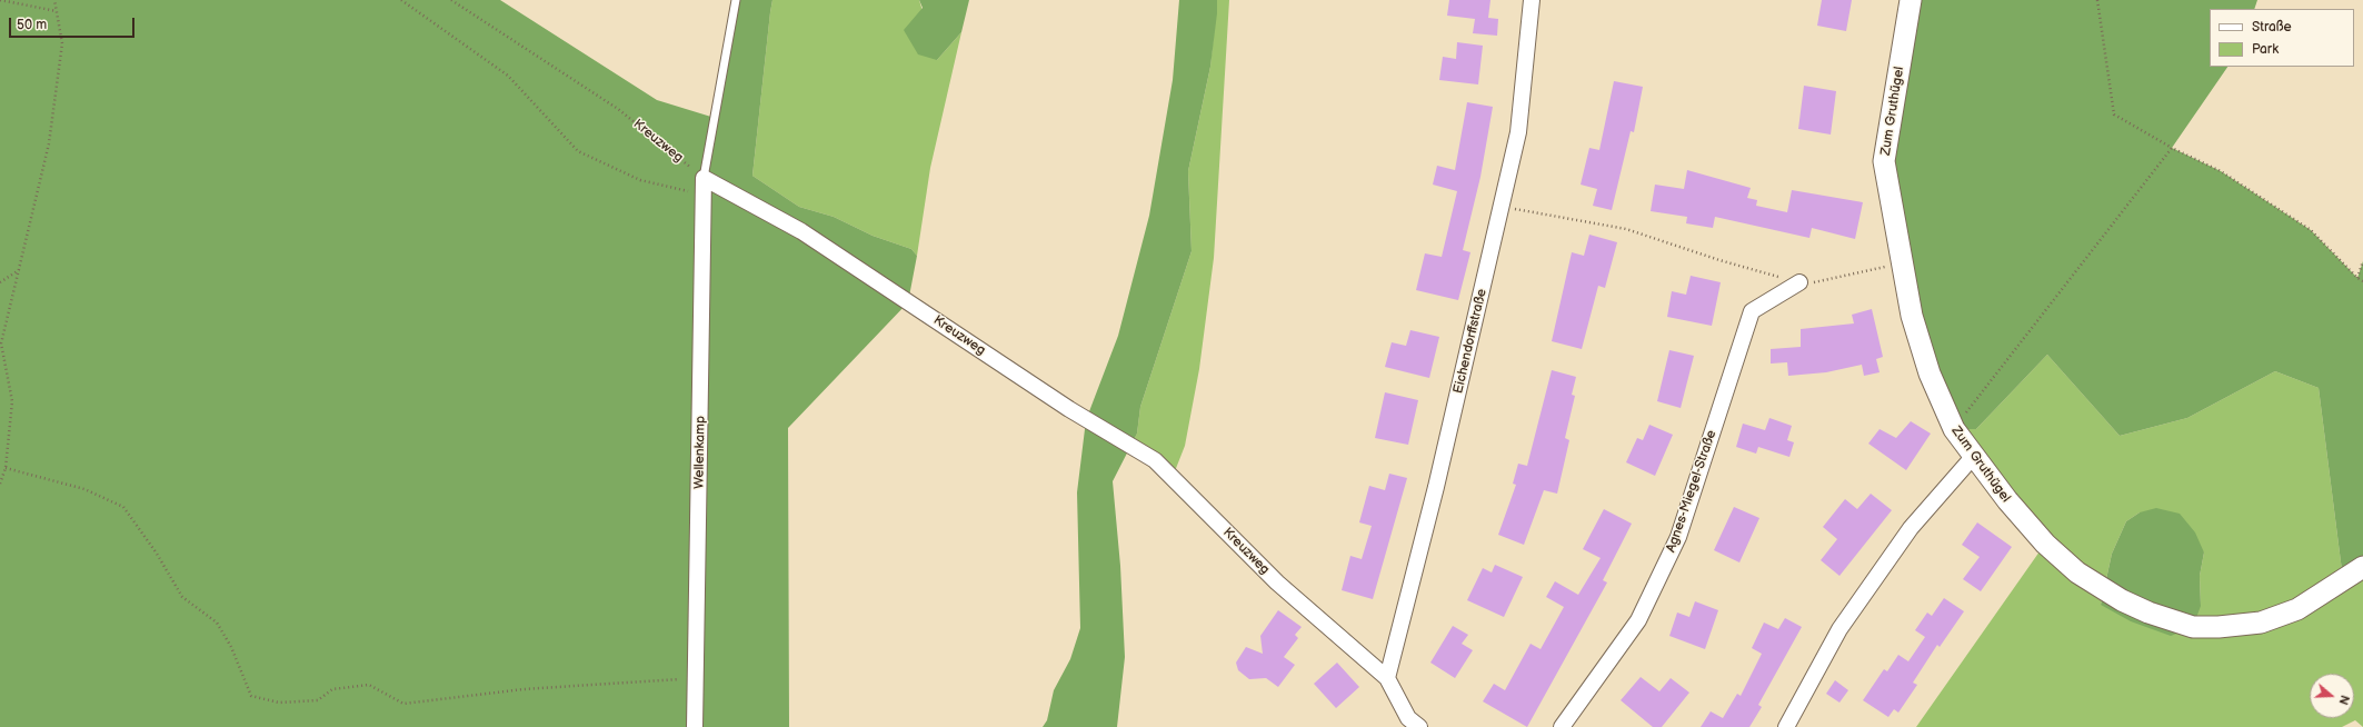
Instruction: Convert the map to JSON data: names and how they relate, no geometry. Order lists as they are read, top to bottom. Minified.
{"streets":{"street":["Zum Gruthügel","Kreuzweg","Eichendorffstraße","Wellenkamp","Agnes-Miegel-Straße"]},"crossings":[["Kreuzweg","Eichendorffstraße"],["Kreuzweg","Wellenkamp"]],"legend":["Straße","Park"],"scale_bar":"50 m","north":"right"}
